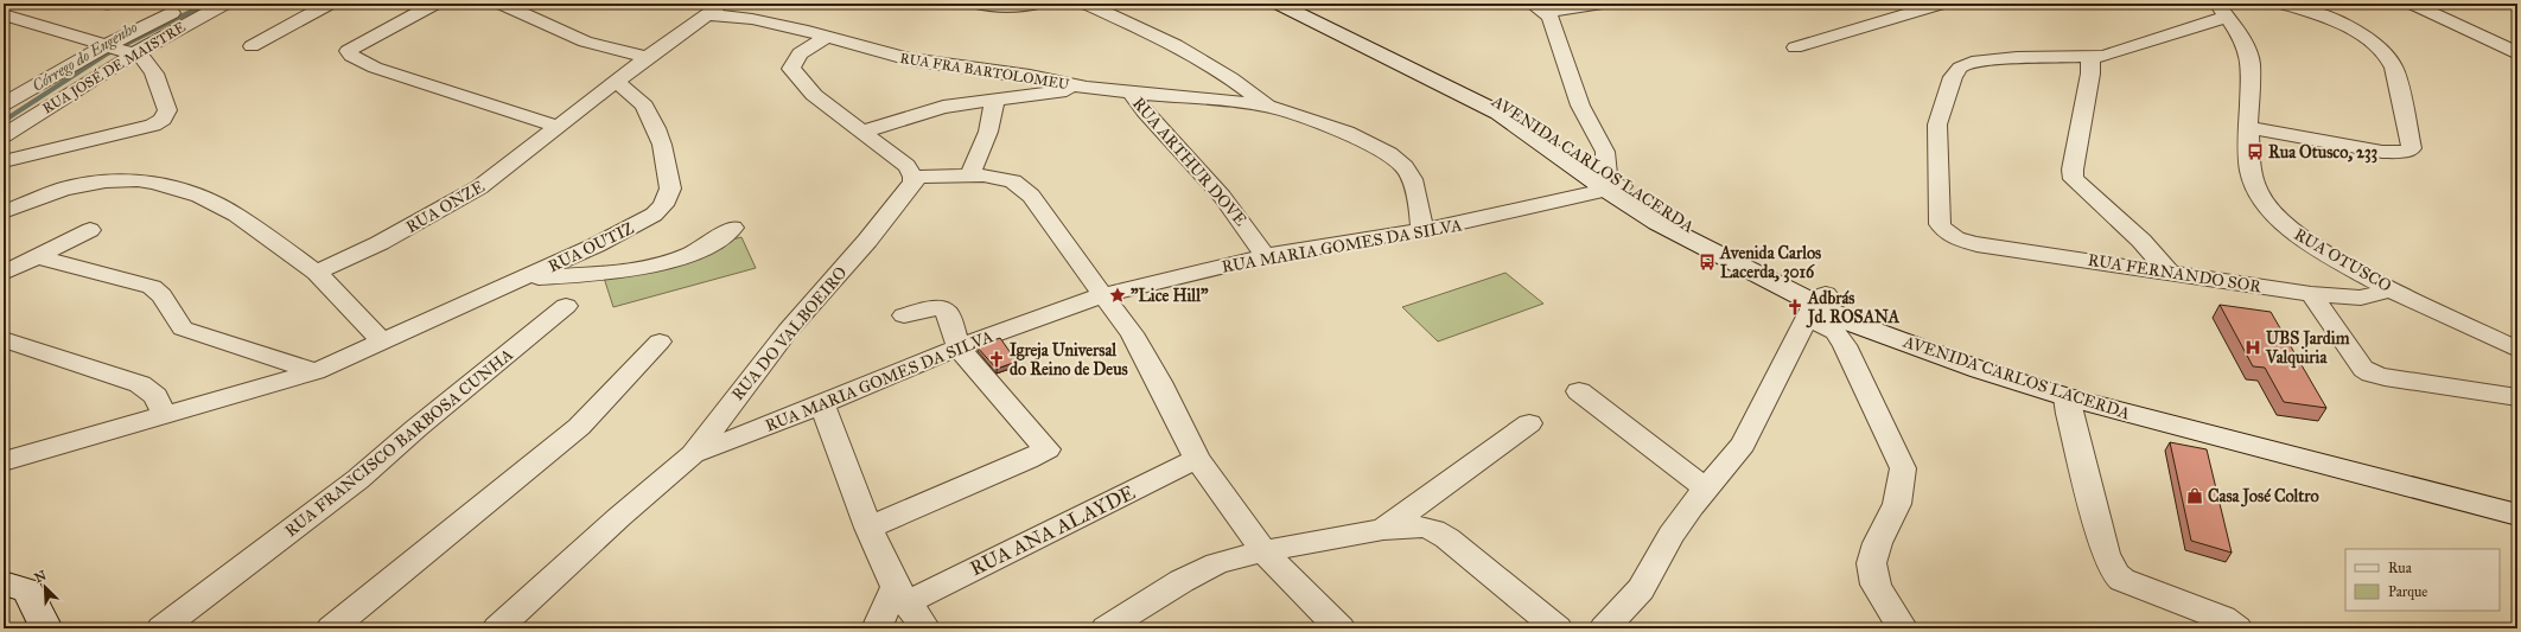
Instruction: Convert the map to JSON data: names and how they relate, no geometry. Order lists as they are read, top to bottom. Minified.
{"streets":{"main road":["AVENIDA CARLOS LACERDA"],"street":["RUA JOSÉ DE MAISTRE","RUA FRA BARTOLOMEU","RUA ARTHUR DOVE","RUA ONZE","RUA MARIA GOMES DA SILVA","RUA OUTIZ","RUA OTUSCO","RUA FERNANDO SOR","RUA DO VALBOEIRO","RUA FRANCISCO BARBOSA CUNHA","RUA ANA ALAYDE"]},"crossings":[["RUA FRA BARTOLOMEU","RUA ARTHUR DOVE"],["RUA FRA BARTOLOMEU","RUA ONZE"],["RUA ARTHUR DOVE","RUA MARIA GOMES DA SILVA"],["AVENIDA CARLOS LACERDA","RUA MARIA GOMES DA SILVA"],["RUA ONZE","RUA OUTIZ"],["RUA MARIA GOMES DA SILVA","RUA DO VALBOEIRO"],["RUA OTUSCO","RUA FERNANDO SOR"]],"water":["Córrego do Engenho"],"places":{"bus stop":["Rua Otusco, 233","Avenida Carlos Lacerda, 3016"],"place":["\"Lice Hill\""],"church":["Adbrás Jd. ROSANA","Igreja Universal do Reino de Deus"],"hospital":["UBS Jardim Valquiria"],"shop":["Casa José Coltro"]},"legend":["Rua","Parque"],"north":"top left"}
